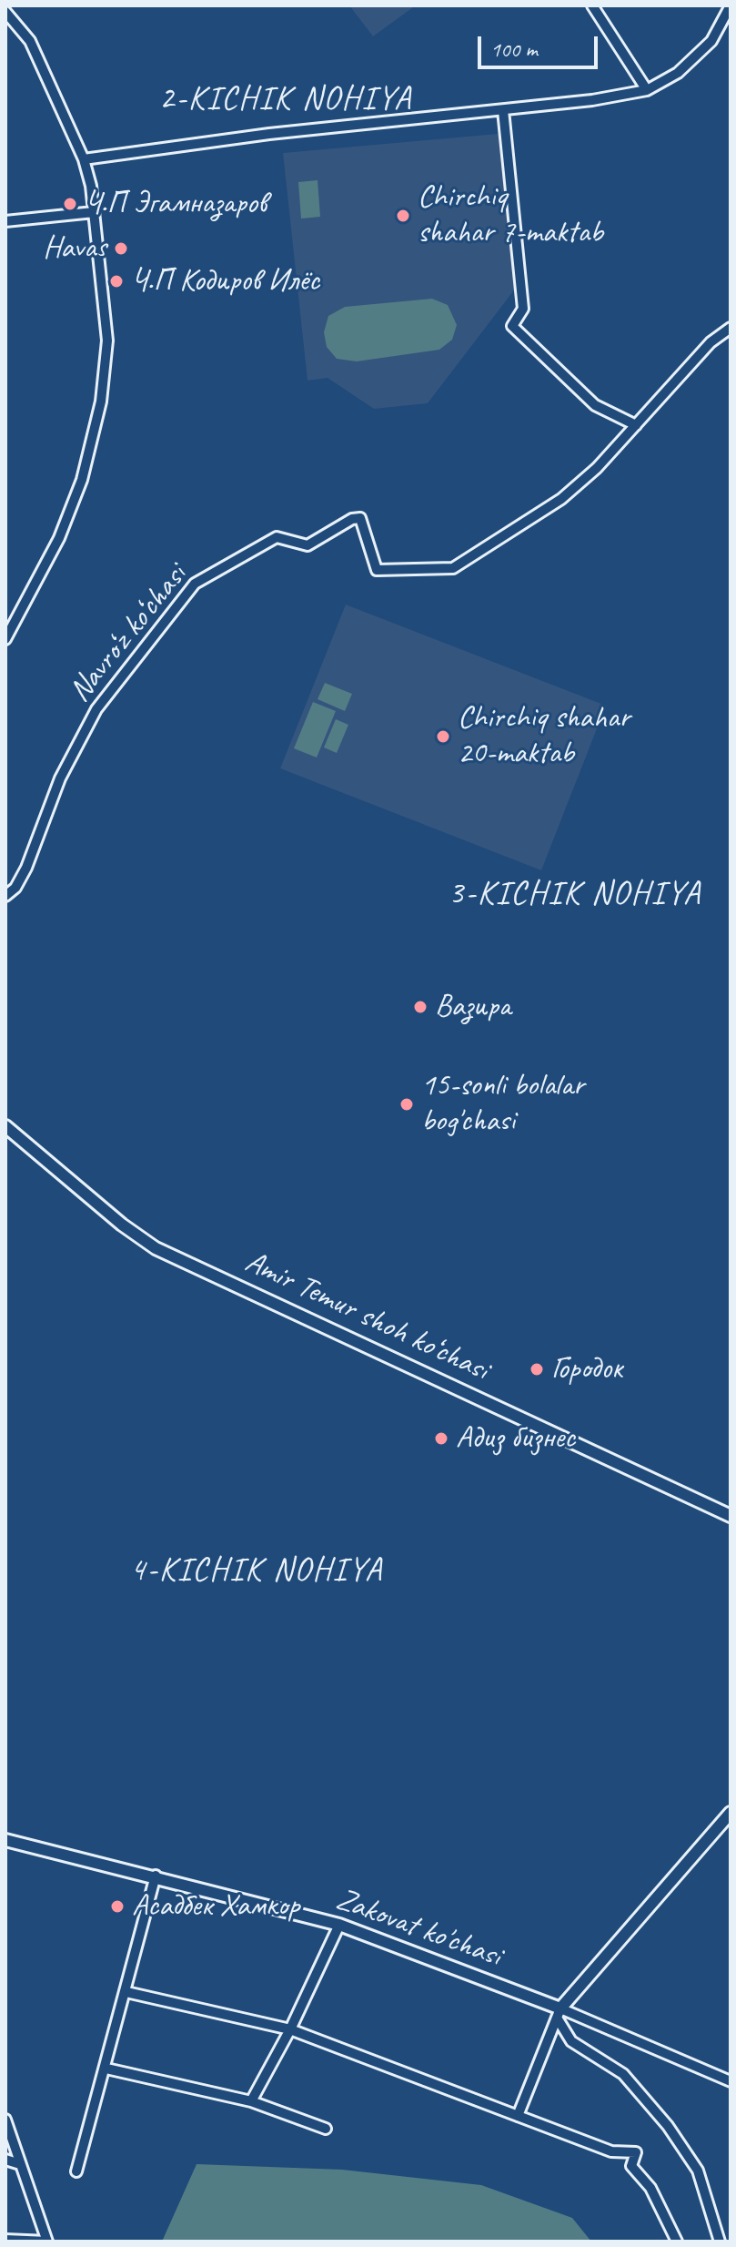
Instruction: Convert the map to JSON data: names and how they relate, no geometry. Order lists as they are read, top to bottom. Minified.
{"streets":{"main road":["Amir Temur shoh ko‘chasi","Zakovat ko'chasi"],"street":["Navro‘z ko‘chasi"]},"districts":["2-KICHIK NOHIYA","3-KICHIK NOHIYA","4-KICHIK NOHIYA"],"places":["Ч.П Эгамназаров","Chirchiq shahar 7-maktab","Havas","Ч.П Кодиров Илёс","Chirchiq shahar 20-maktab","Вазира","15-sonli bolalar bog'chasi","Городок","Адиз бизнес","Асадбек Хамкор"],"scale_bar":"100 m"}
